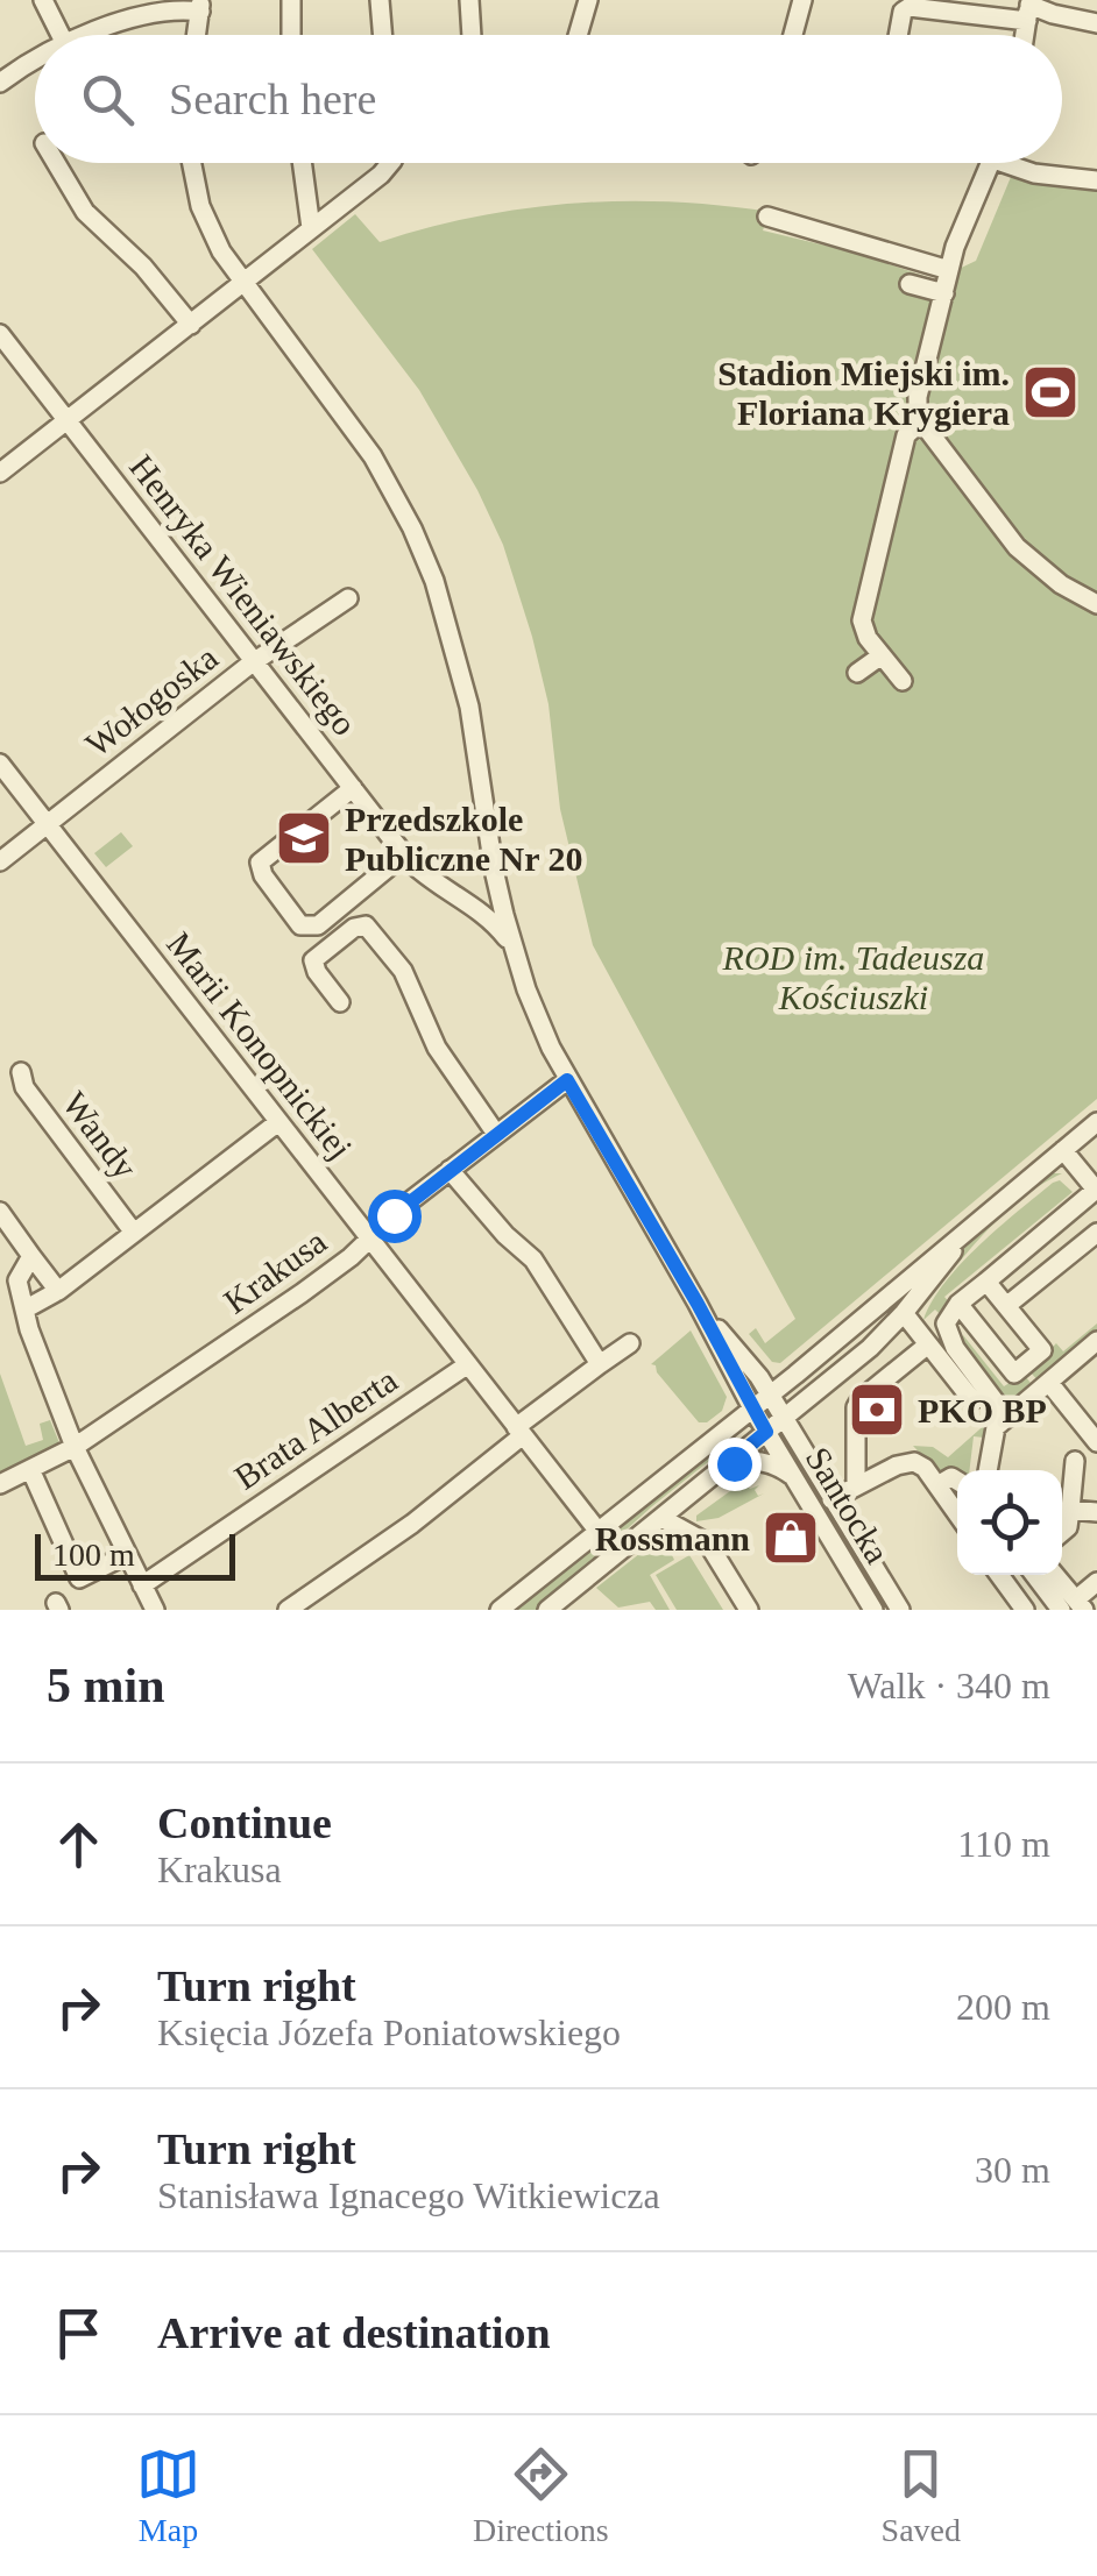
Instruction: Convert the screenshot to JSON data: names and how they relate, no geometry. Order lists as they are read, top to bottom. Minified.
{"streets":{"street":["Henryka Wieniawskiego","Wołogoska","Marii Konopnickiej","Wandy","Krakusa","Brata Alberta","Santocka"]},"crossings":[["Henryka Wieniawskiego","Wołogoska"],["Wołogoska","Marii Konopnickiej"],["Marii Konopnickiej","Wandy"],["Marii Konopnickiej","Krakusa"],["Marii Konopnickiej","Brata Alberta"]],"parks":["ROD im. Tadeusza Kościuszki"],"places":{"sports":["Stadion Miejski im. Floriana Krygiera"],"school or university":["Przedszkole Publiczne Nr 20"],"bank":["PKO BP"],"shop":["Rossmann"]},"scale_bar":"100 m","page":{"search":"Search here","scale":"100 m","heading":["5 min","Walk · 340 m"],"list":[["Continue","Krakusa","110 m"],["Turn right","Księcia Józefa Poniatowskiego","200 m"],["Turn right","Stanisława Ignacego Witkiewicza","30 m"],"Arrive at destination"],"nav":["Map","Directions","Saved"]}}
